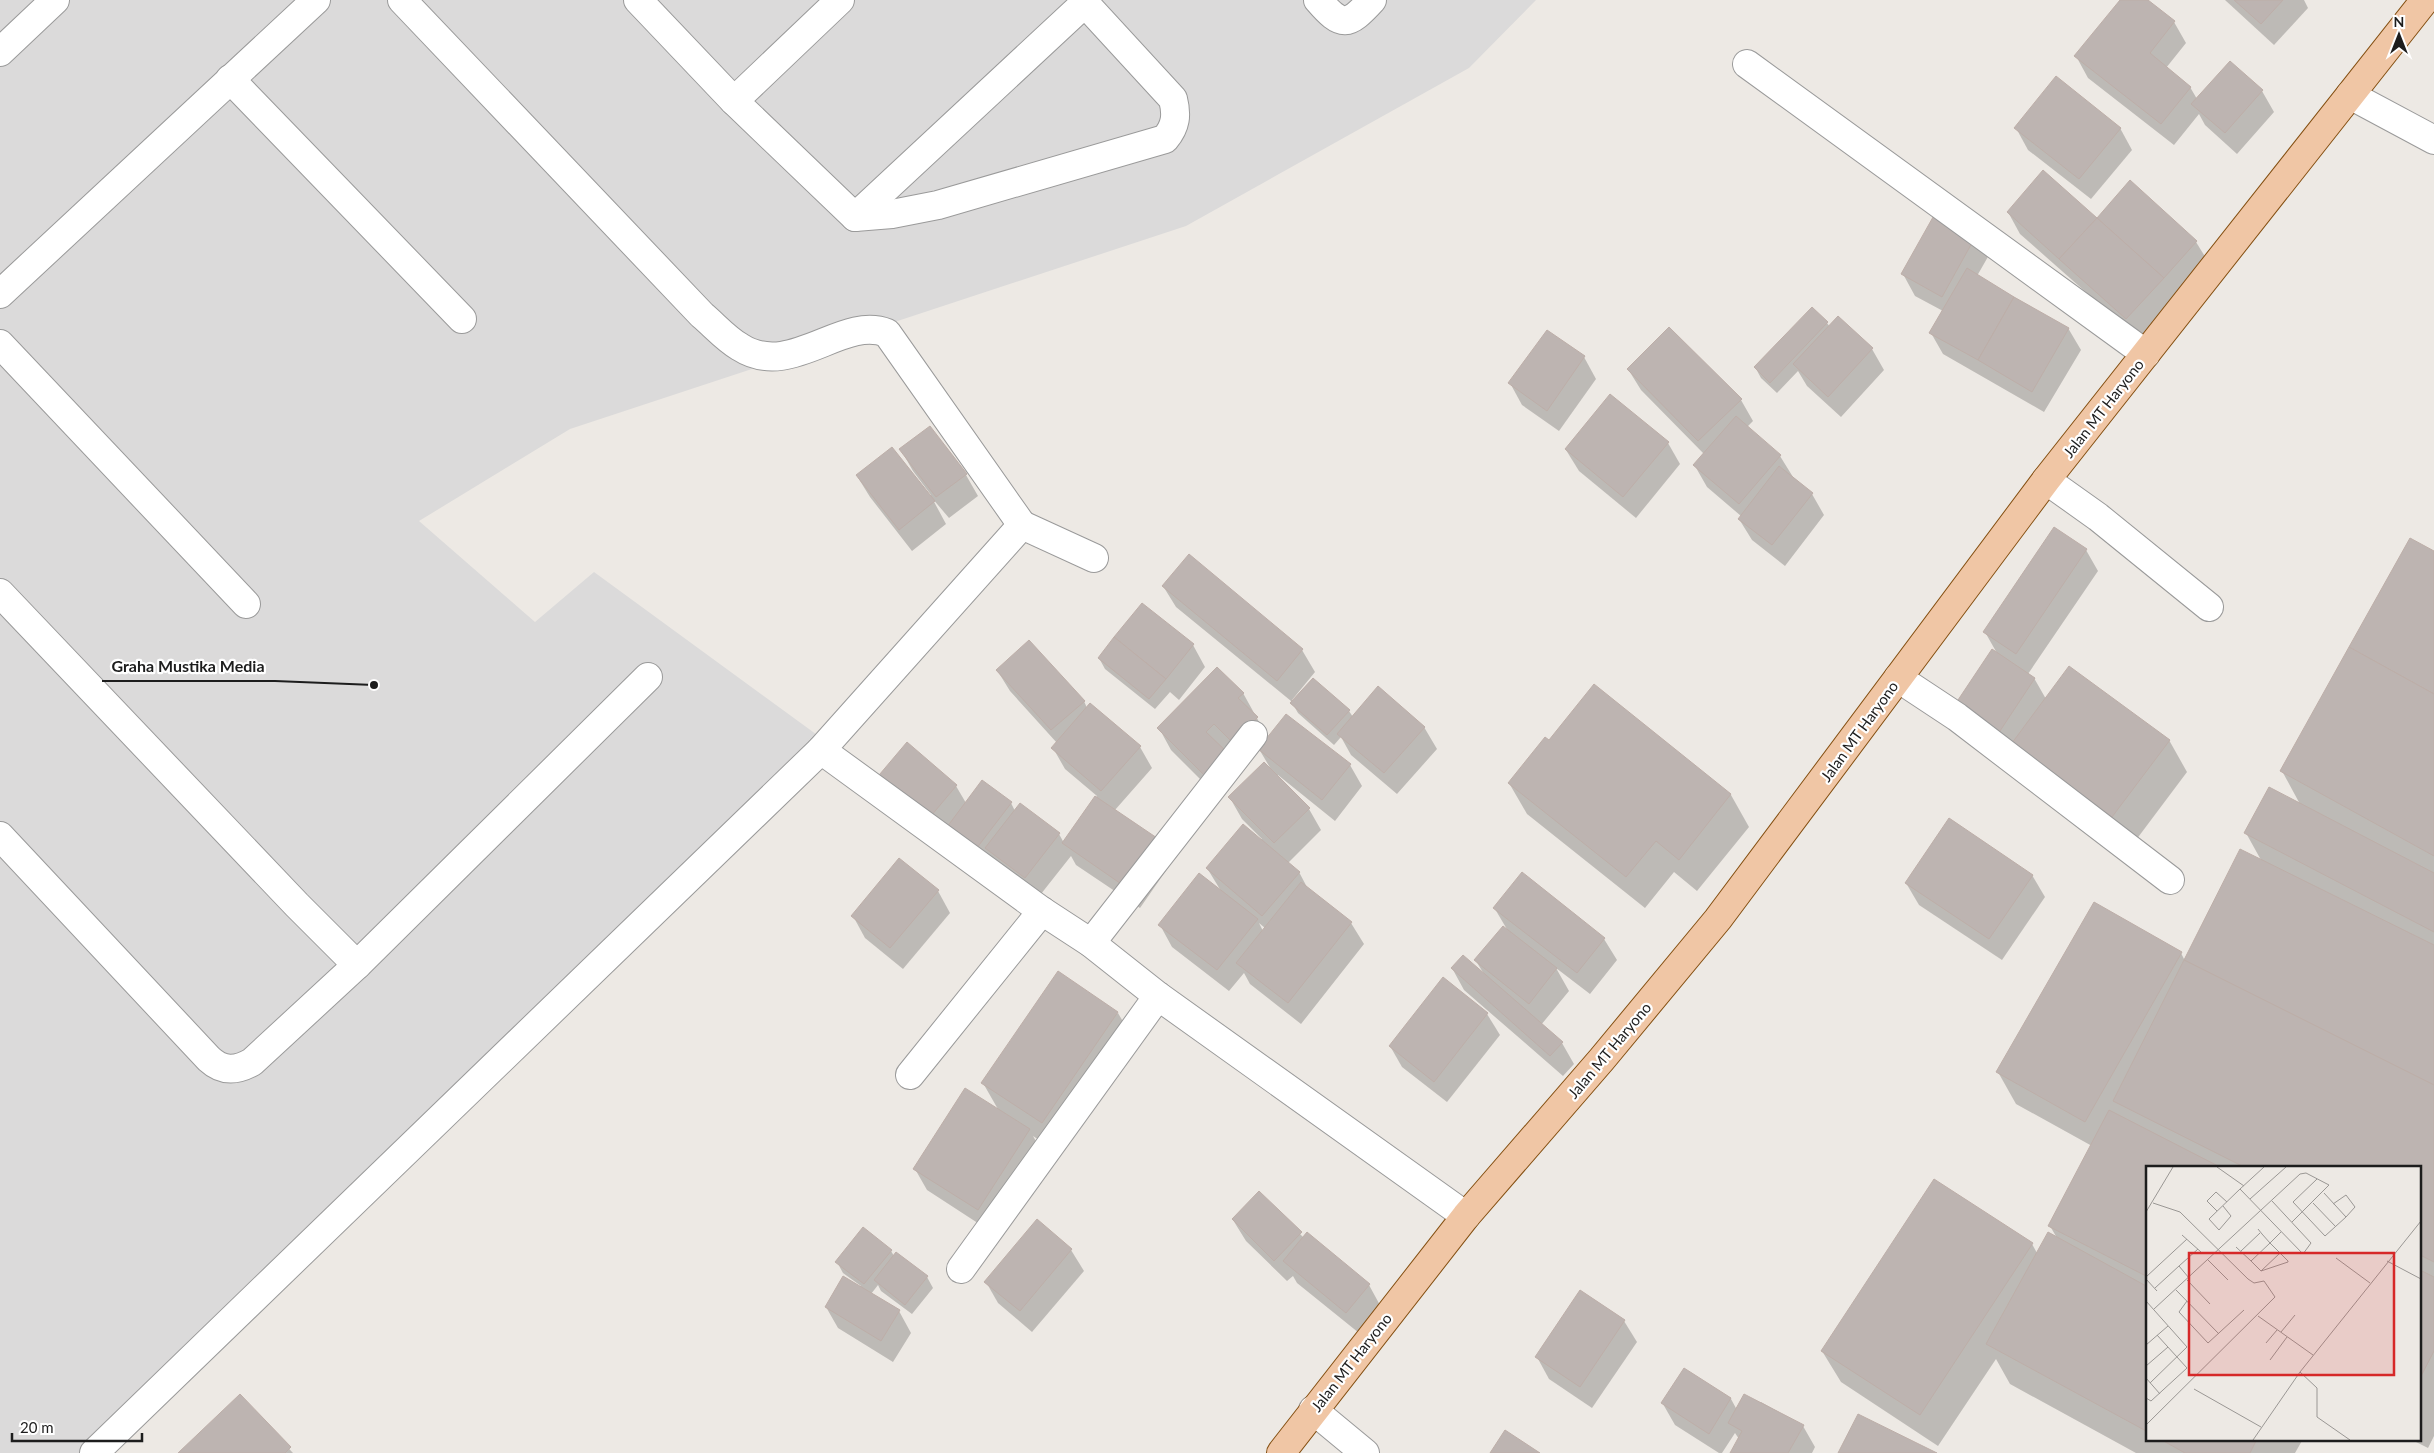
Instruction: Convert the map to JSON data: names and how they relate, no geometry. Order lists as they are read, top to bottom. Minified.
{"streets":{"main road":["Jalan MT Haryono"]},"places":["Graha Mustika Media"],"scale_bar":"20 m","north":"top"}
